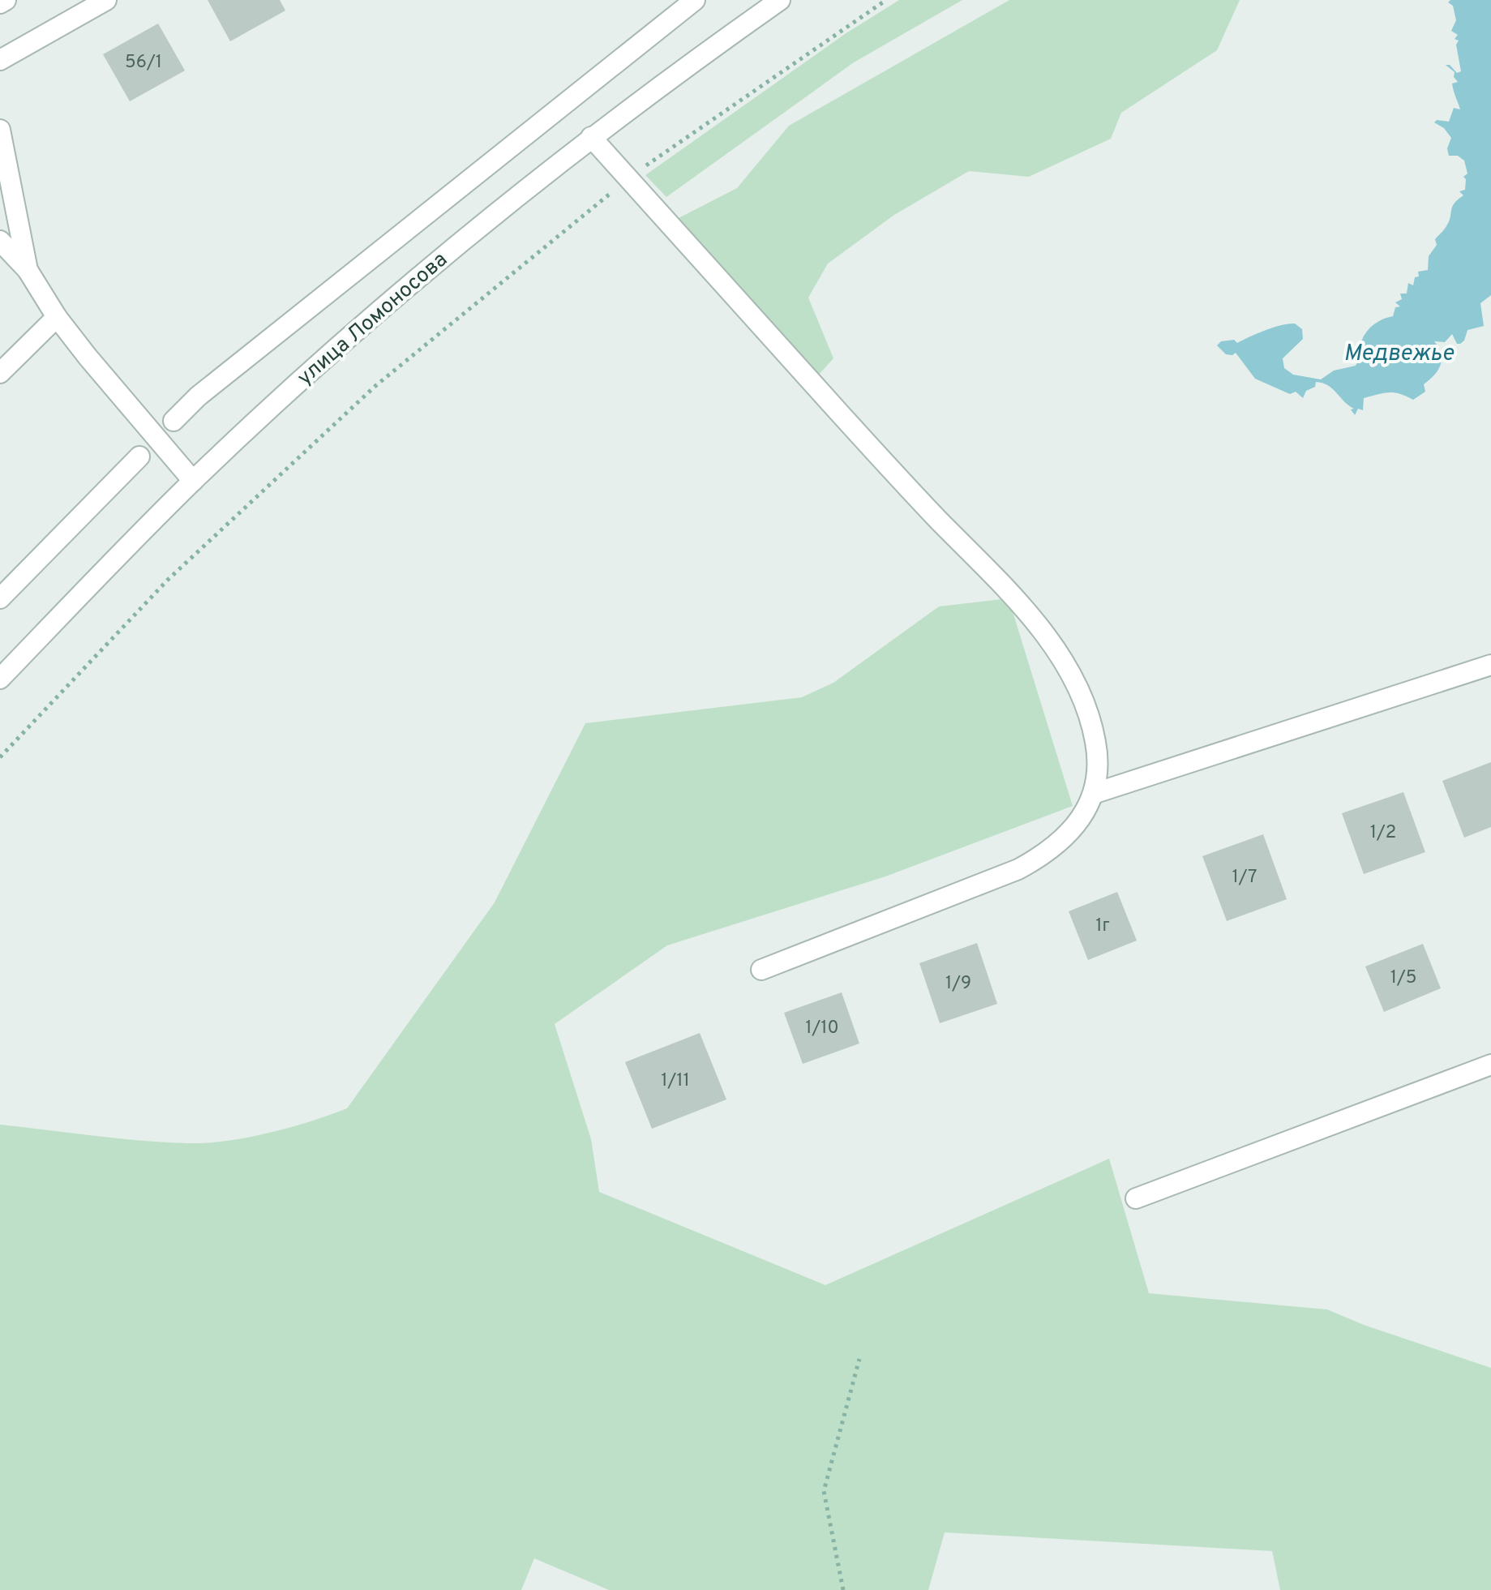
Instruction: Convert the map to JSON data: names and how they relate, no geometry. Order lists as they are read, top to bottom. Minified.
{"streets":{"street":["улица Ломоносова"]},"water":["Медвежье"],"house_numbers":["56/1","1/2","1/7","1г","1/5","1/9","1/10","1/11"]}
